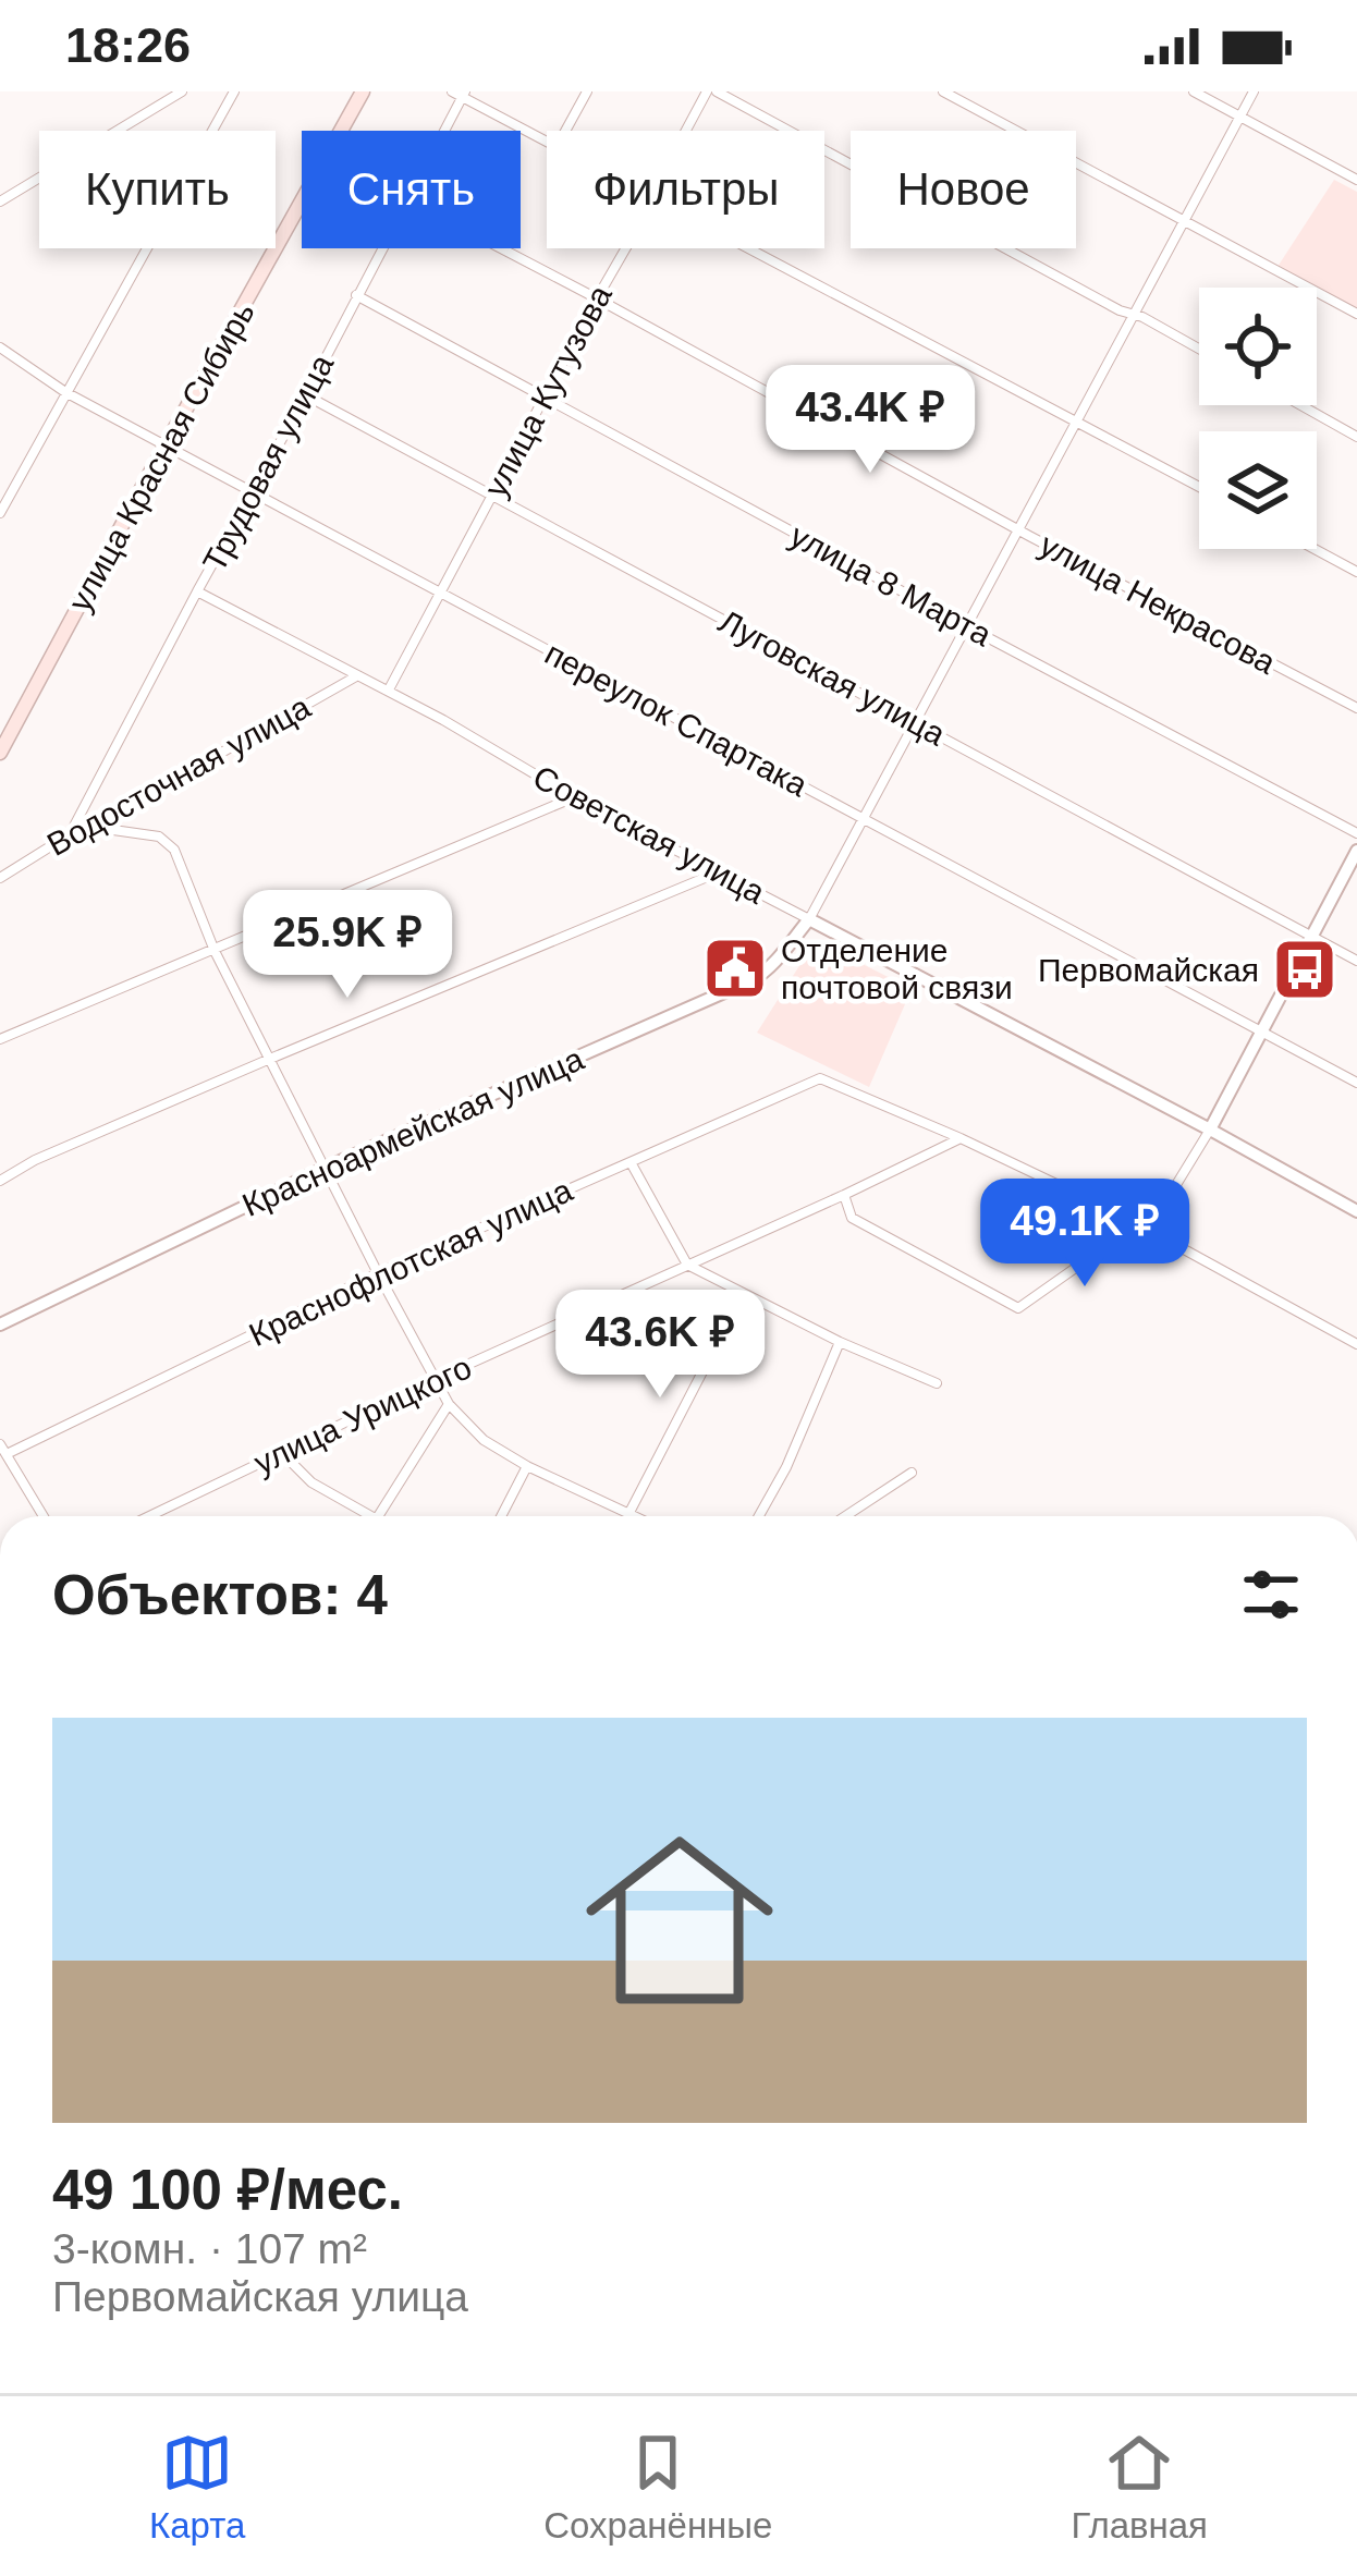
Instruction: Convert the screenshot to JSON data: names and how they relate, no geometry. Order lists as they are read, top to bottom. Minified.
{"streets":{"main road":["улица Красная Сибирь"],"street":["улица Кутузова","Трудовая улица","улица 8 Марта","улица Некрасова","Луговская улица","переулок Спартака","Водосточная улица","Советская улица","Красноармейская улица","Краснофлотская улица","улица Урицкого"]},"crossings":[["улица Кутузова","улица 8 Марта"],["улица Кутузова","улица Некрасова"],["улица Кутузова","Луговская улица"],["улица Кутузова","переулок Спартака"],["улица Кутузова","Советская улица"],["улица Красная Сибирь","переулок Спартака"],["Трудовая улица","улица 8 Марта"],["Трудовая улица","Луговская улица"],["Трудовая улица","переулок Спартака"],["Трудовая улица","Водосточная улица"],["Трудовая улица","Советская улица"],["Водосточная улица","Советская улица"],["Советская улица","Красноармейская улица"],["Краснофлотская улица","улица Урицкого"]],"places":{"public building":["Отделение почтовой связи"],"bus stop":["Первомайская"]},"page":{"status":"18:26","chip":["Купить","Снять","Фильтры","Новое"],"price":["43.4K ₽","25.9K ₽","49.1K ₽","43.6K ₽"],"heading":"Объектов: 4","list":[{"name":"49 100 ₽/мес.","note":"3-комн. · 107 m² · Первомайская улица"}],"tabs":["Карта","Сохранённые","Главная"]}}
